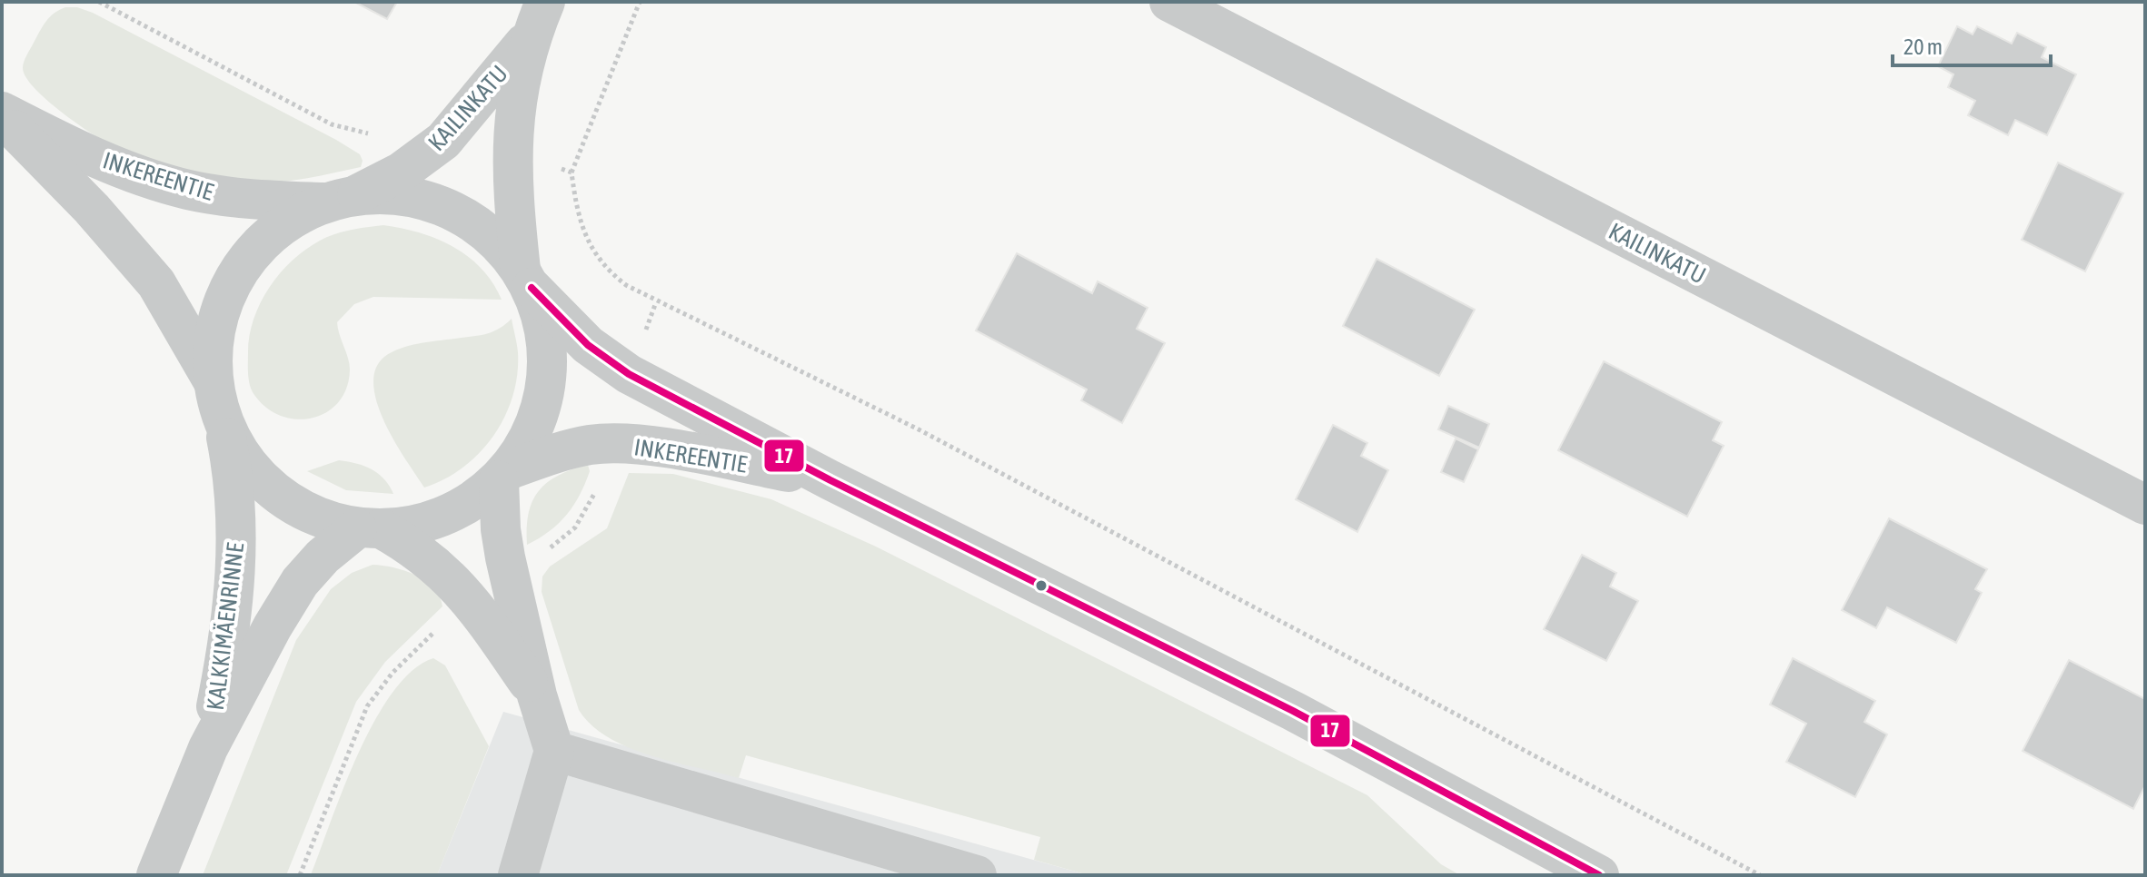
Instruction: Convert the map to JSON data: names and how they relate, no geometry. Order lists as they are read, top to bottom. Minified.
{"streets":{"street":["KAILINKATU","INKEREENTIE","KALKKIMÄENRINNE"]},"crossings":[["KAILINKATU","INKEREENTIE"]],"lines":["transit line 17"],"scale_bar":"20 m"}
